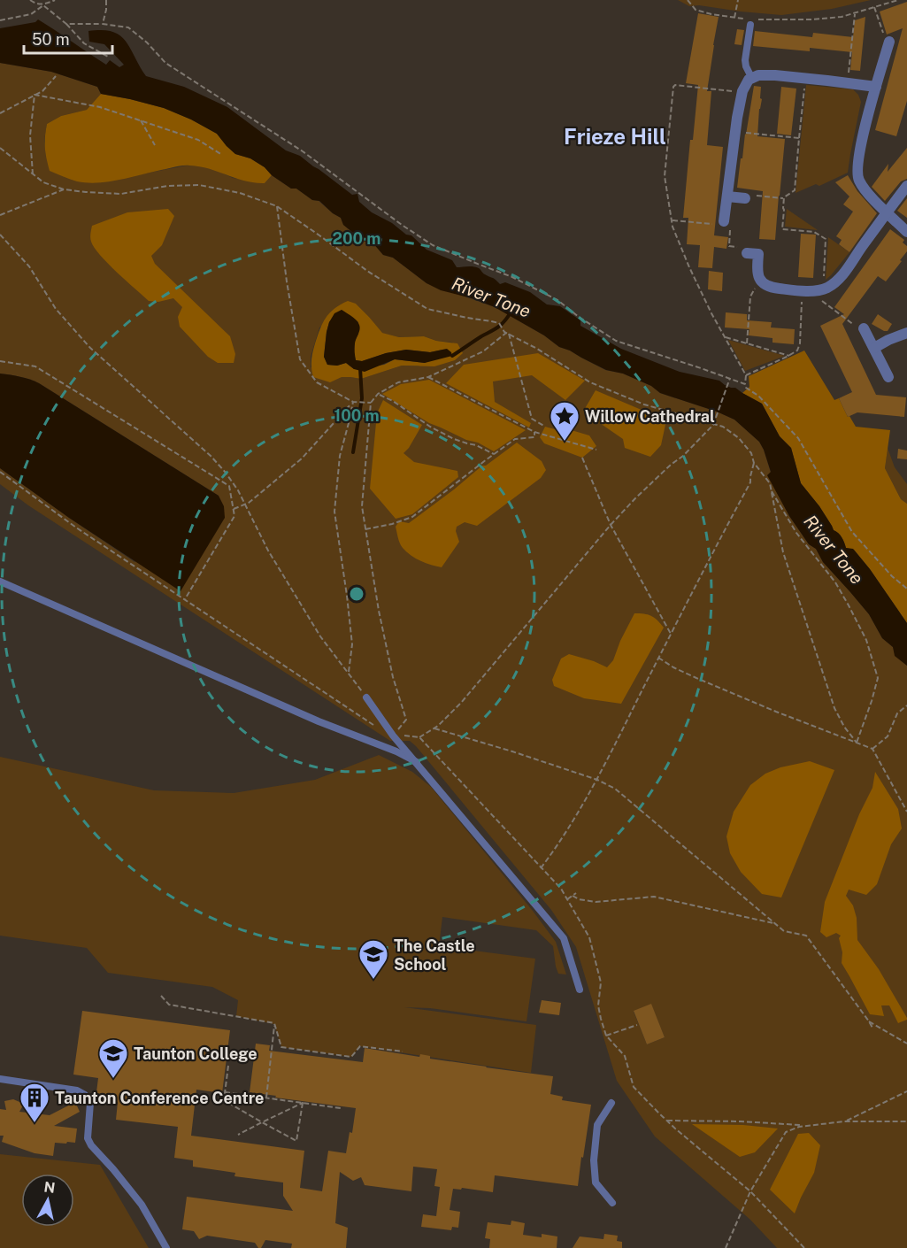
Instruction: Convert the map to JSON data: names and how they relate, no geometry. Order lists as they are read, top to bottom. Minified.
{"districts":["Frieze Hill"],"water":["River Tone"],"places":{"place":["Willow Cathedral"],"school or university":["The Castle School","Taunton College"],"building":["Taunton Conference Centre"]},"scale_bar":"50 m","north":"top","rings":["200 m","100 m"]}
